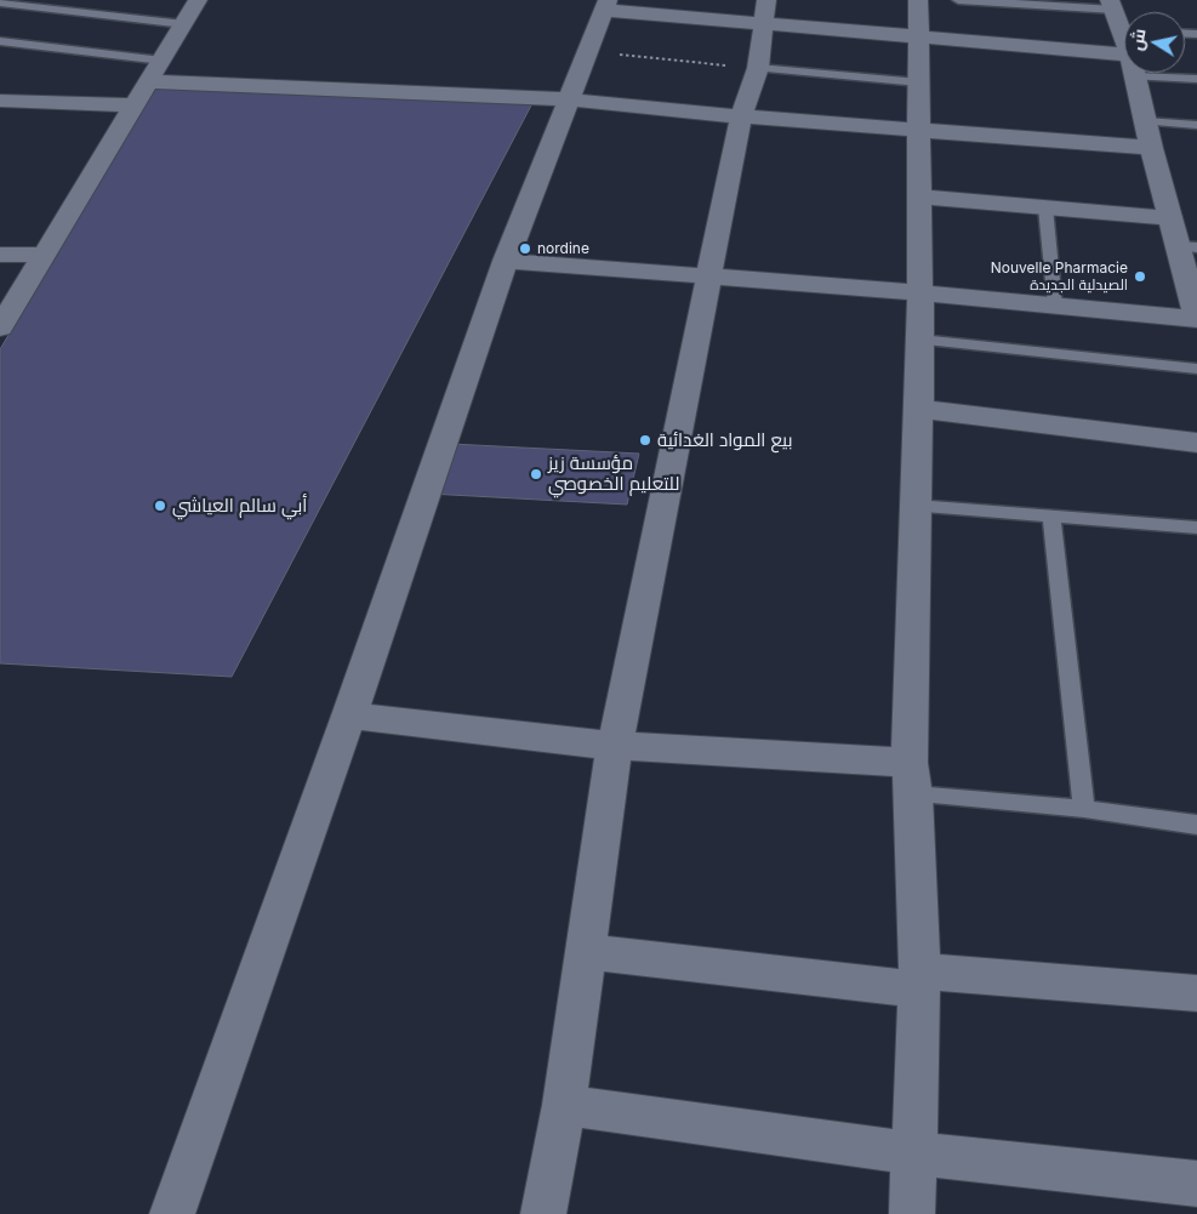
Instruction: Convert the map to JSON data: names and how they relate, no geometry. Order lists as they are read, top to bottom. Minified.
{"places":["nordine","Nouvelle Pharmacie الصيدلية الجديدة","بيع المواد الغدائية","مؤسسة زيز للتعليم الخصوصي","أبي سالم العياشي"],"north":"left"}
